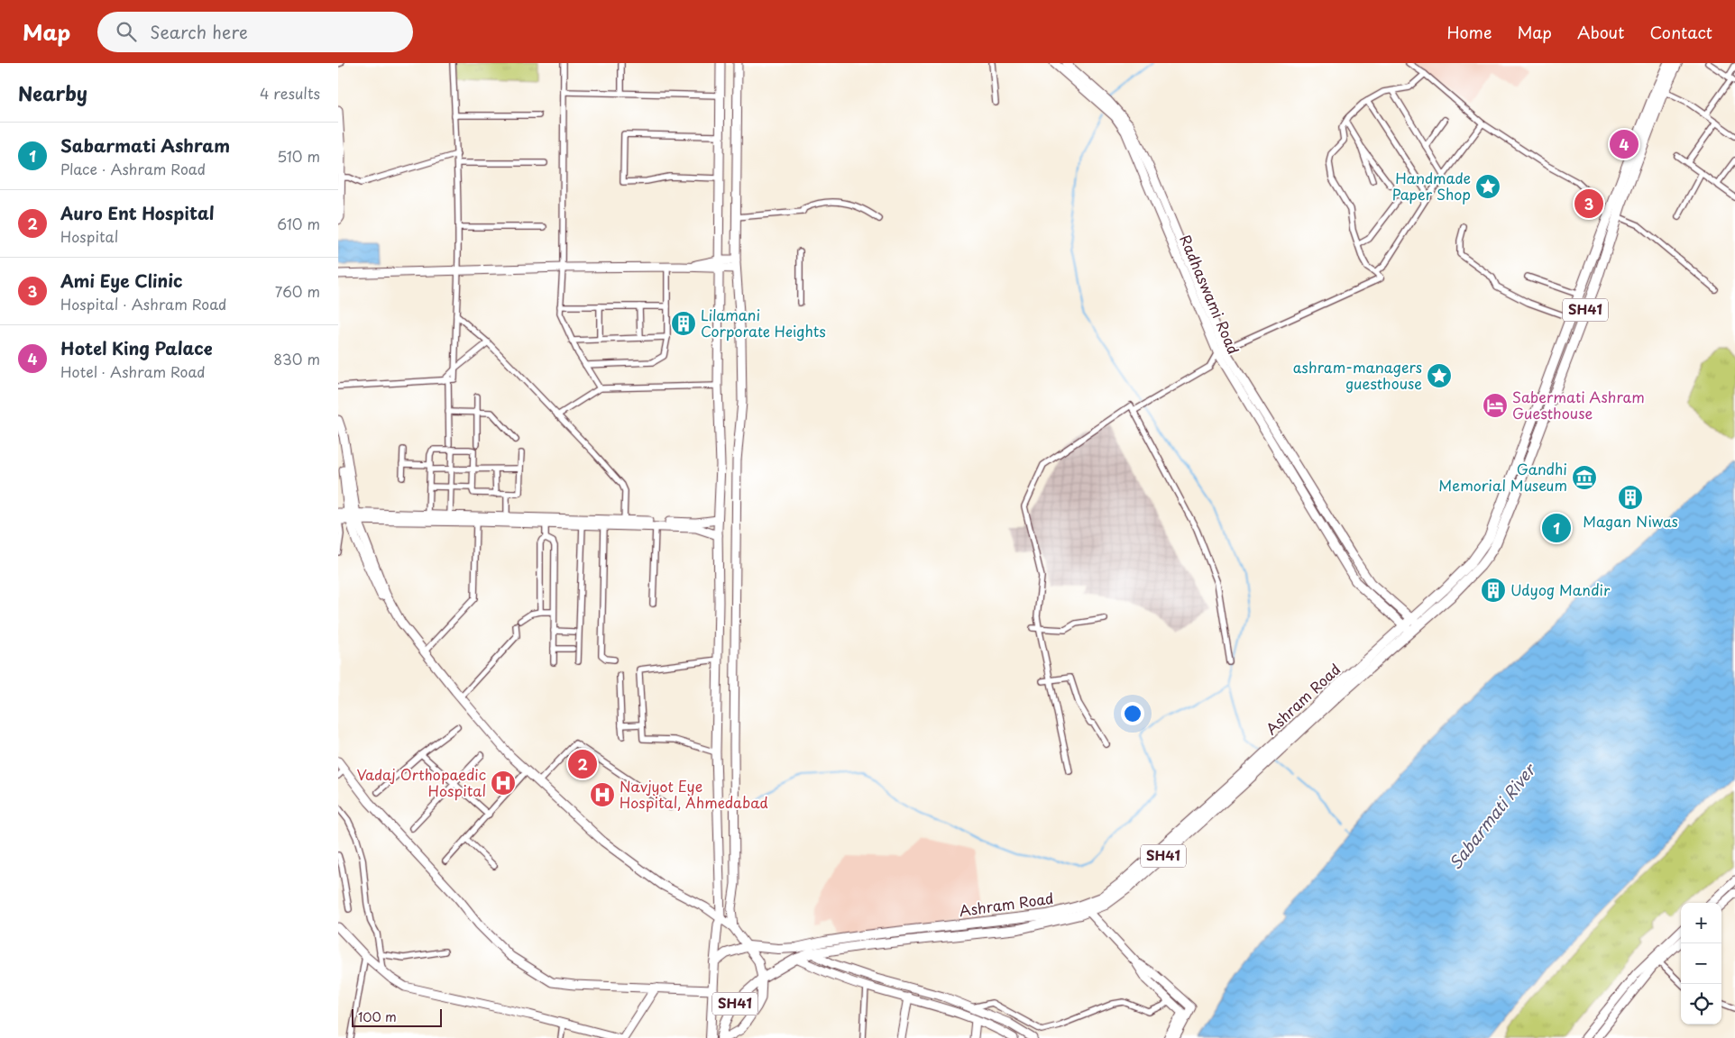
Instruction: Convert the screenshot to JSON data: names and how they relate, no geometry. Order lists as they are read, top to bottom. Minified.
{"streets":{"main road":["Radhaswami Road","SH41","Ashram Road"]},"crossings":[["Radhaswami Road","Ashram Road"]],"water":["Sabarmati River"],"places":{"place":["Handmade Paper Shop","ashram-managers guesthouse"],"building":["Lilamani Corporate Heights","Magan Niwas","Udyog Mandir"],"hotel":["Sabermati Ashram Guesthouse"],"museum":["Gandhi Memorial Museum"],"hospital":["Vadaj Orthopaedic Hospital","Navjyot Eye Hospital, Ahmedabad"]},"scale_bar":"100 m","page":{"header":"Map","search":"Search here","nav":["Home","Map","About","Contact"],"heading":["Nearby","4 results"],"list":[{"mark":"1","name":"Sabarmati Ashram","note":"Place · Ashram Road","value":"510 m"},{"mark":"2","name":"Auro Ent Hospital","note":"Hospital","value":"610 m"},{"mark":"3","name":"Ami Eye Clinic","note":"Hospital · Ashram Road","value":"760 m"},{"mark":"4","name":"Hotel King Palace","note":"Hotel · Ashram Road","value":"830 m"}],"pins":["4","3","1","2"],"map_buttons":["+","−"],"scale":"100 m"}}
